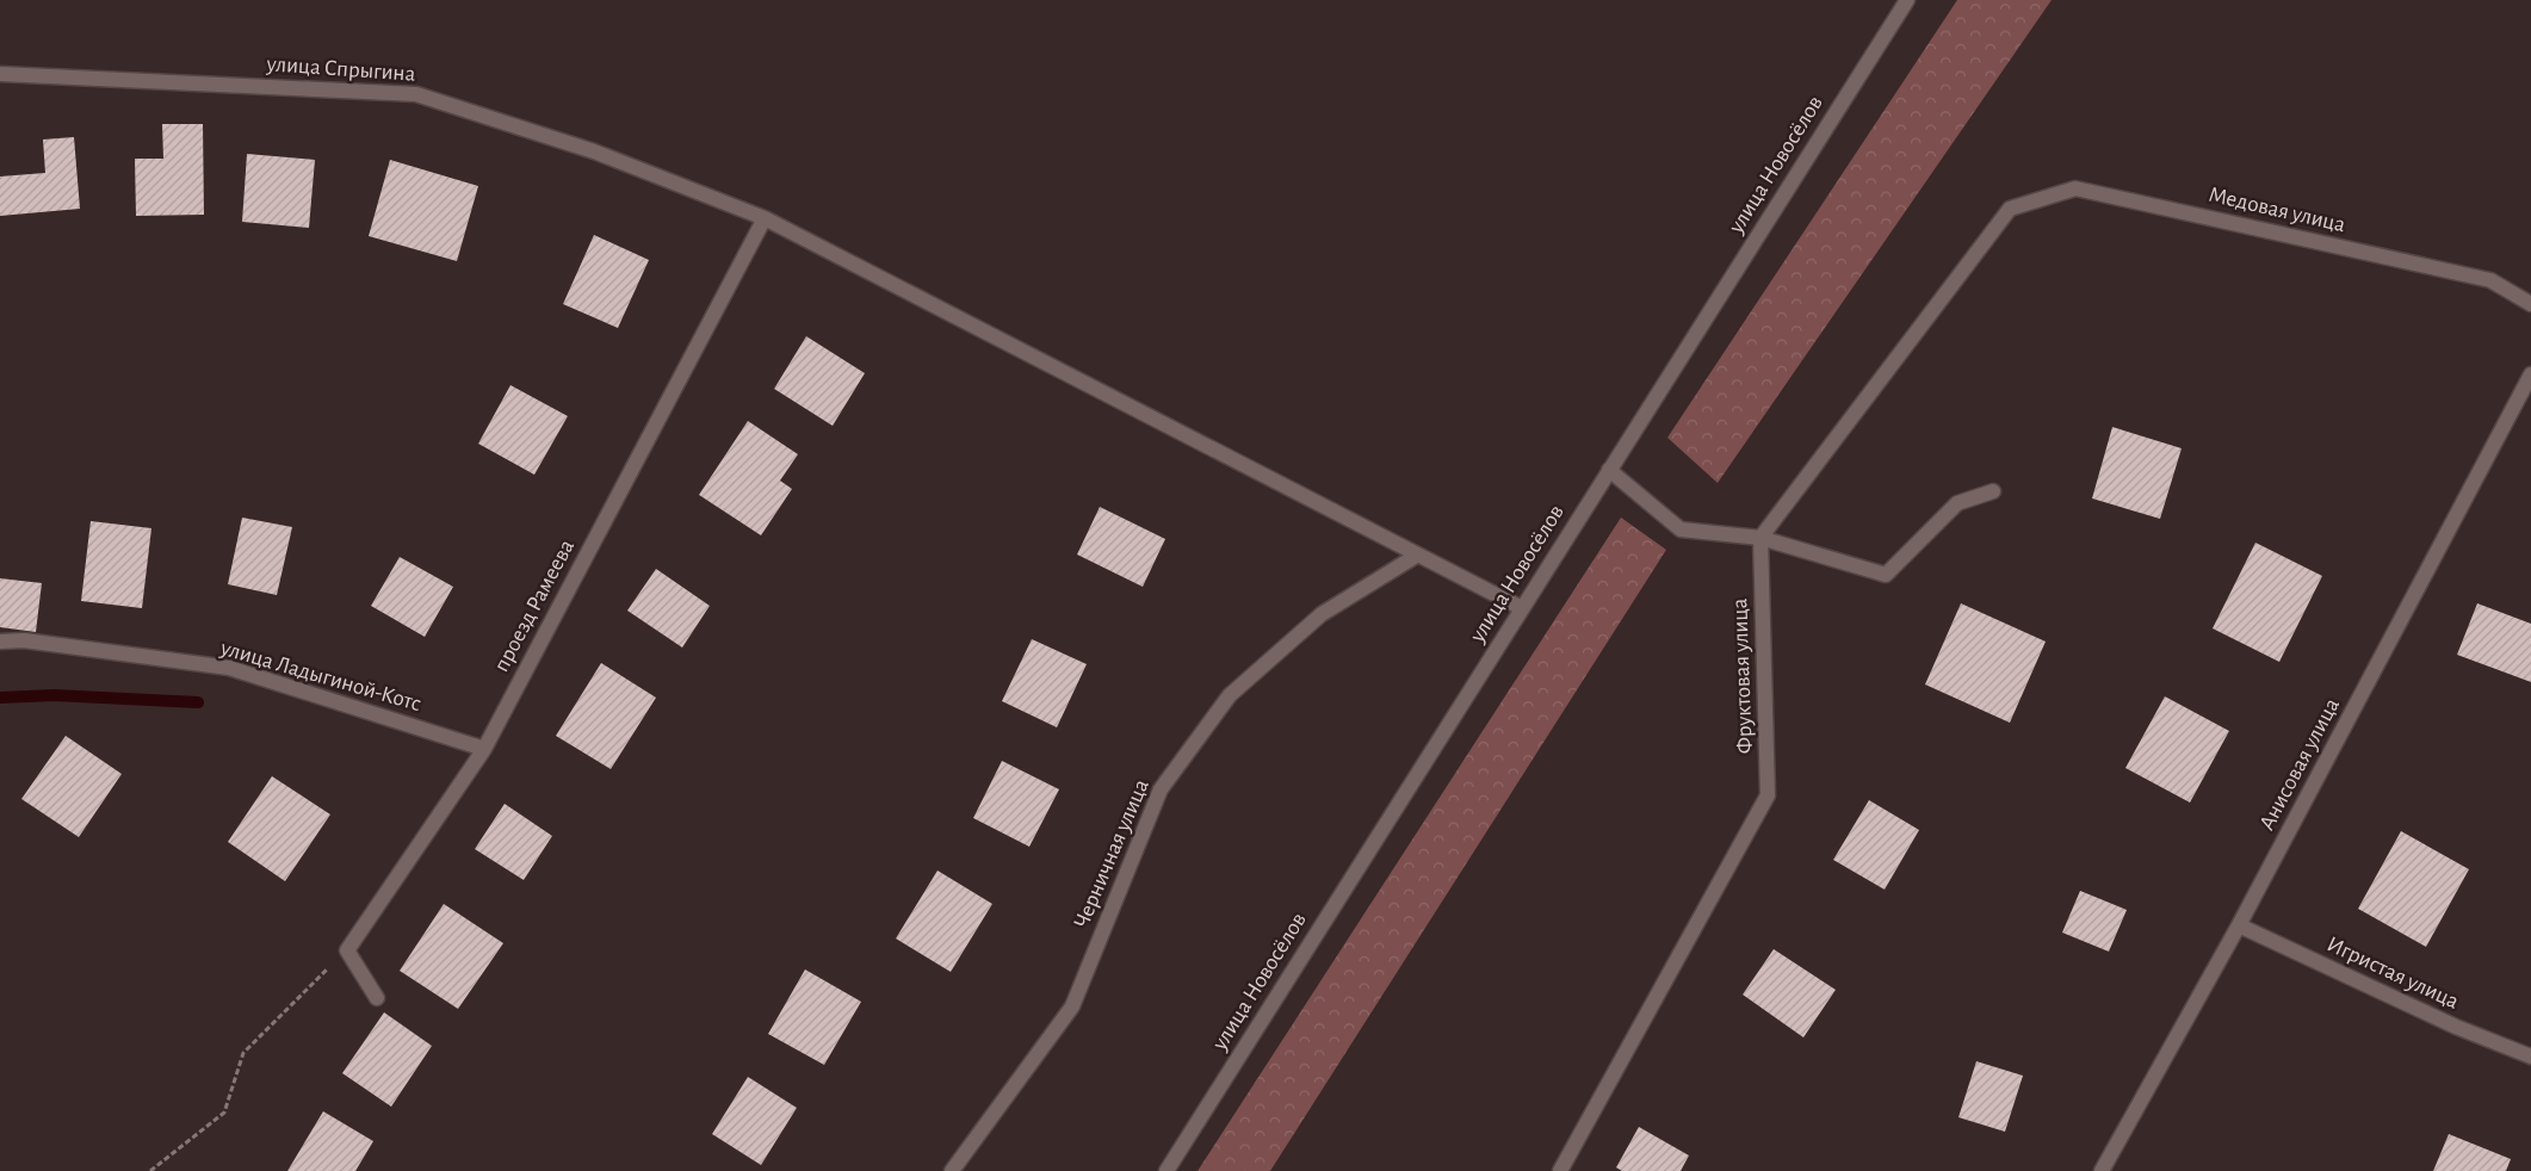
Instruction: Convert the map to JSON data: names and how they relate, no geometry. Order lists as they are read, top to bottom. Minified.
{"streets":{"street":["улица Спрыгина","улица Новосёлов","Медовая улица","проезд Рамеева","улица Ладыгиной-Котс","Фруктовая улица","Анисовая улица","Черничная улица","Игристая улица"]},"crossings":[["улица Спрыгина","улица Новосёлов"],["улица Спрыгина","проезд Рамеева"],["улица Спрыгина","Черничная улица"],["Медовая улица","Фруктовая улица"],["проезд Рамеева","улица Ладыгиной-Котс"],["Анисовая улица","Игристая улица"]]}
